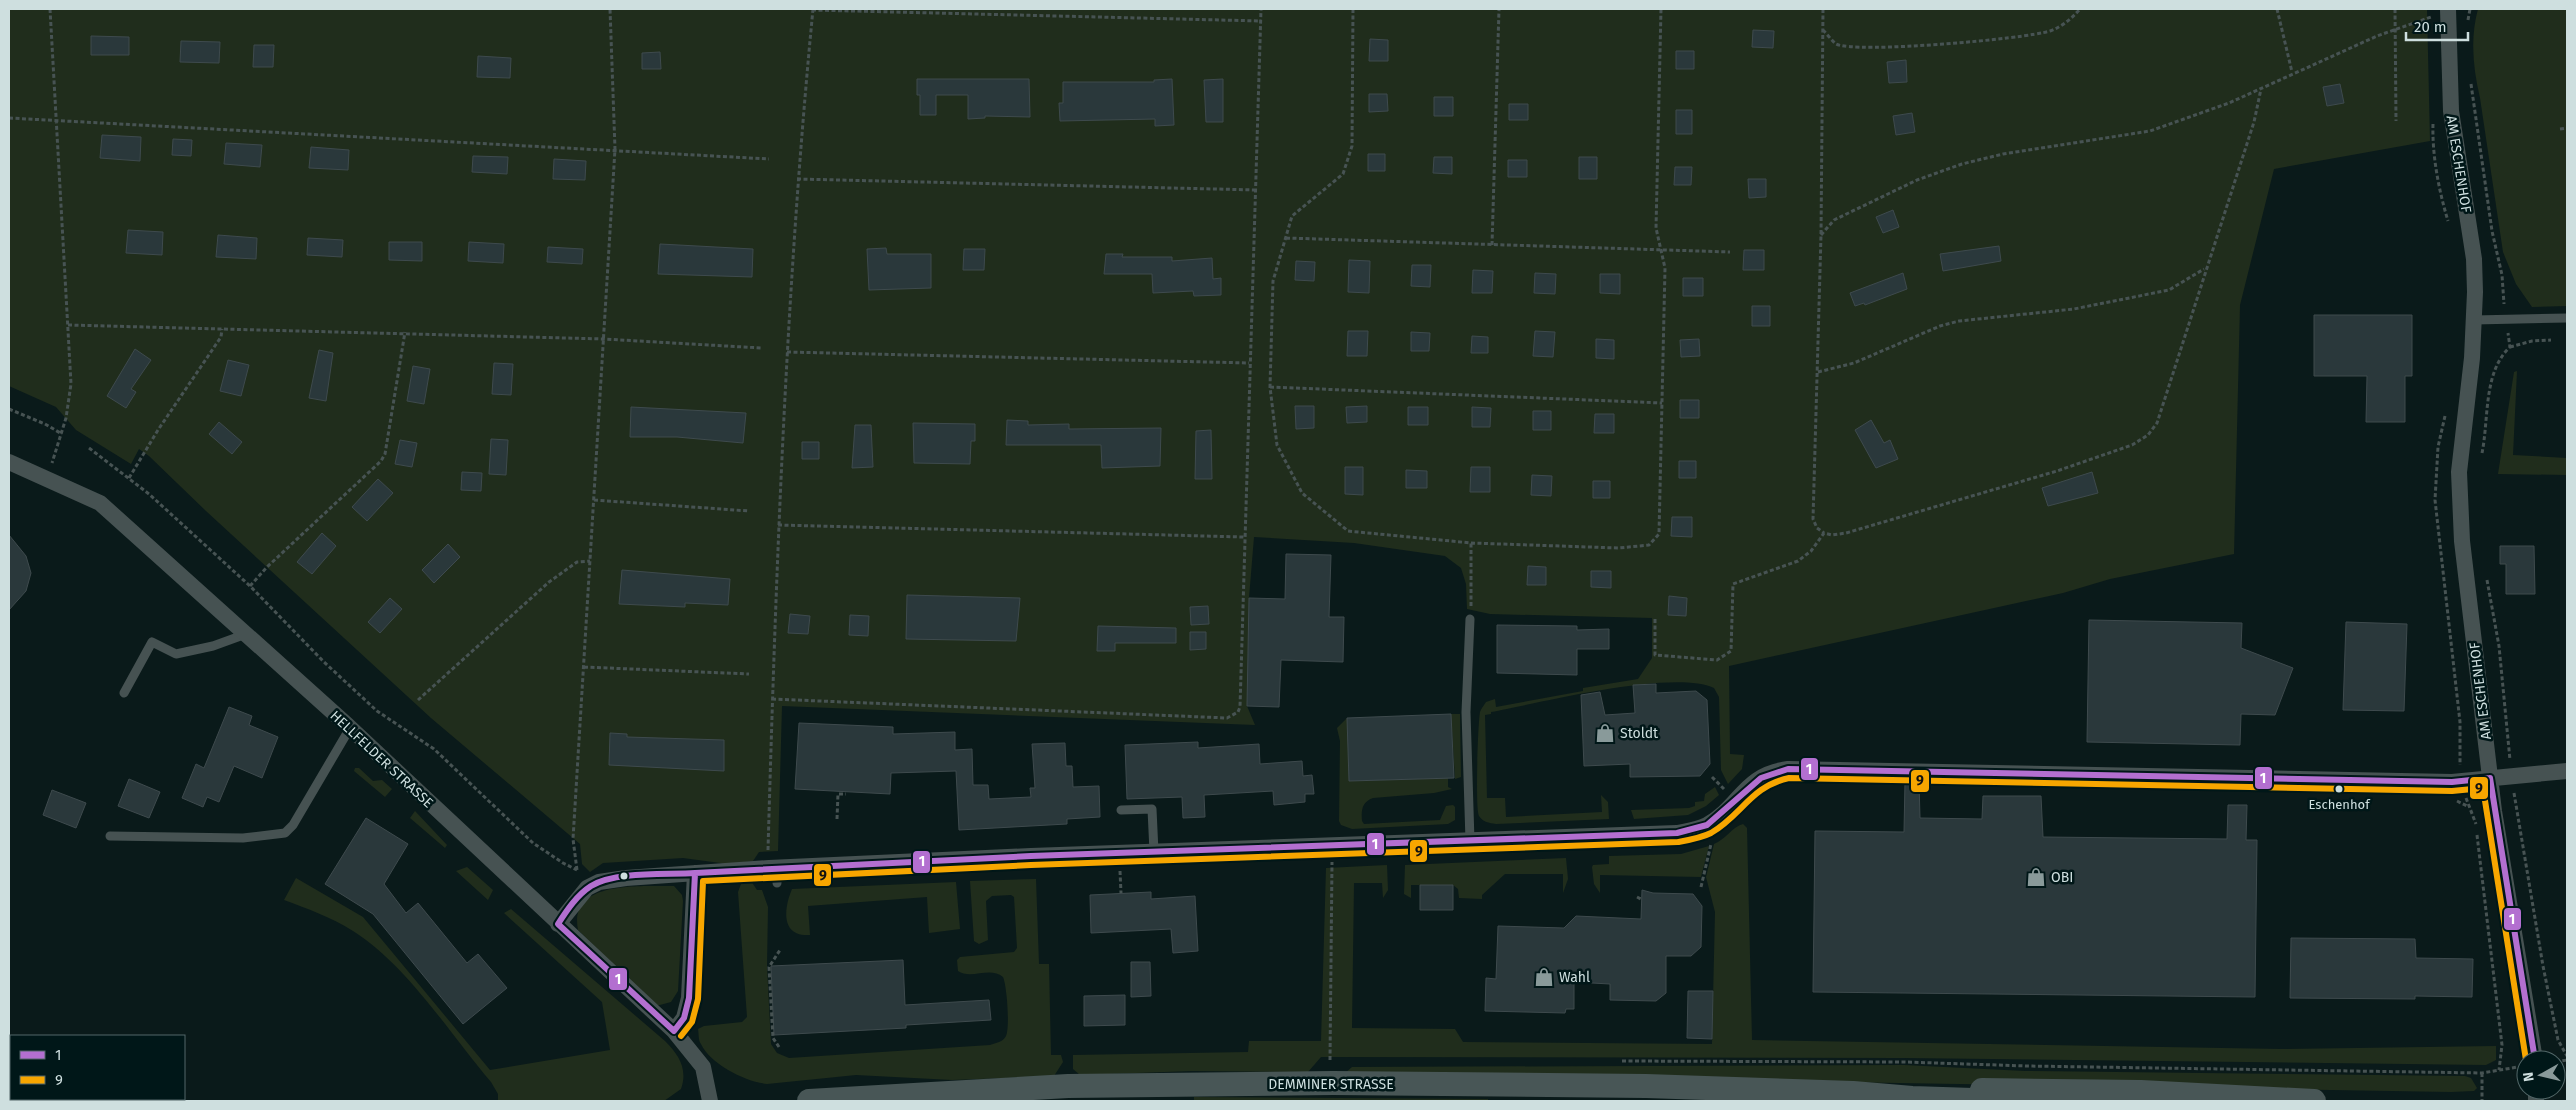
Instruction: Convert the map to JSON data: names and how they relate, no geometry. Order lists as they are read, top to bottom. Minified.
{"streets":{"main road":["DEMMINER STRASSE"],"street":["AM ESCHENHOF","HELLFELDER STRASSE"]},"places":{"shop":["Stoldt","OBI","Wahl"],"other":["Eschenhof"]},"lines":["transit line 1","transit line 9"],"legend":["1","9"],"scale_bar":"20 m","north":"left"}
